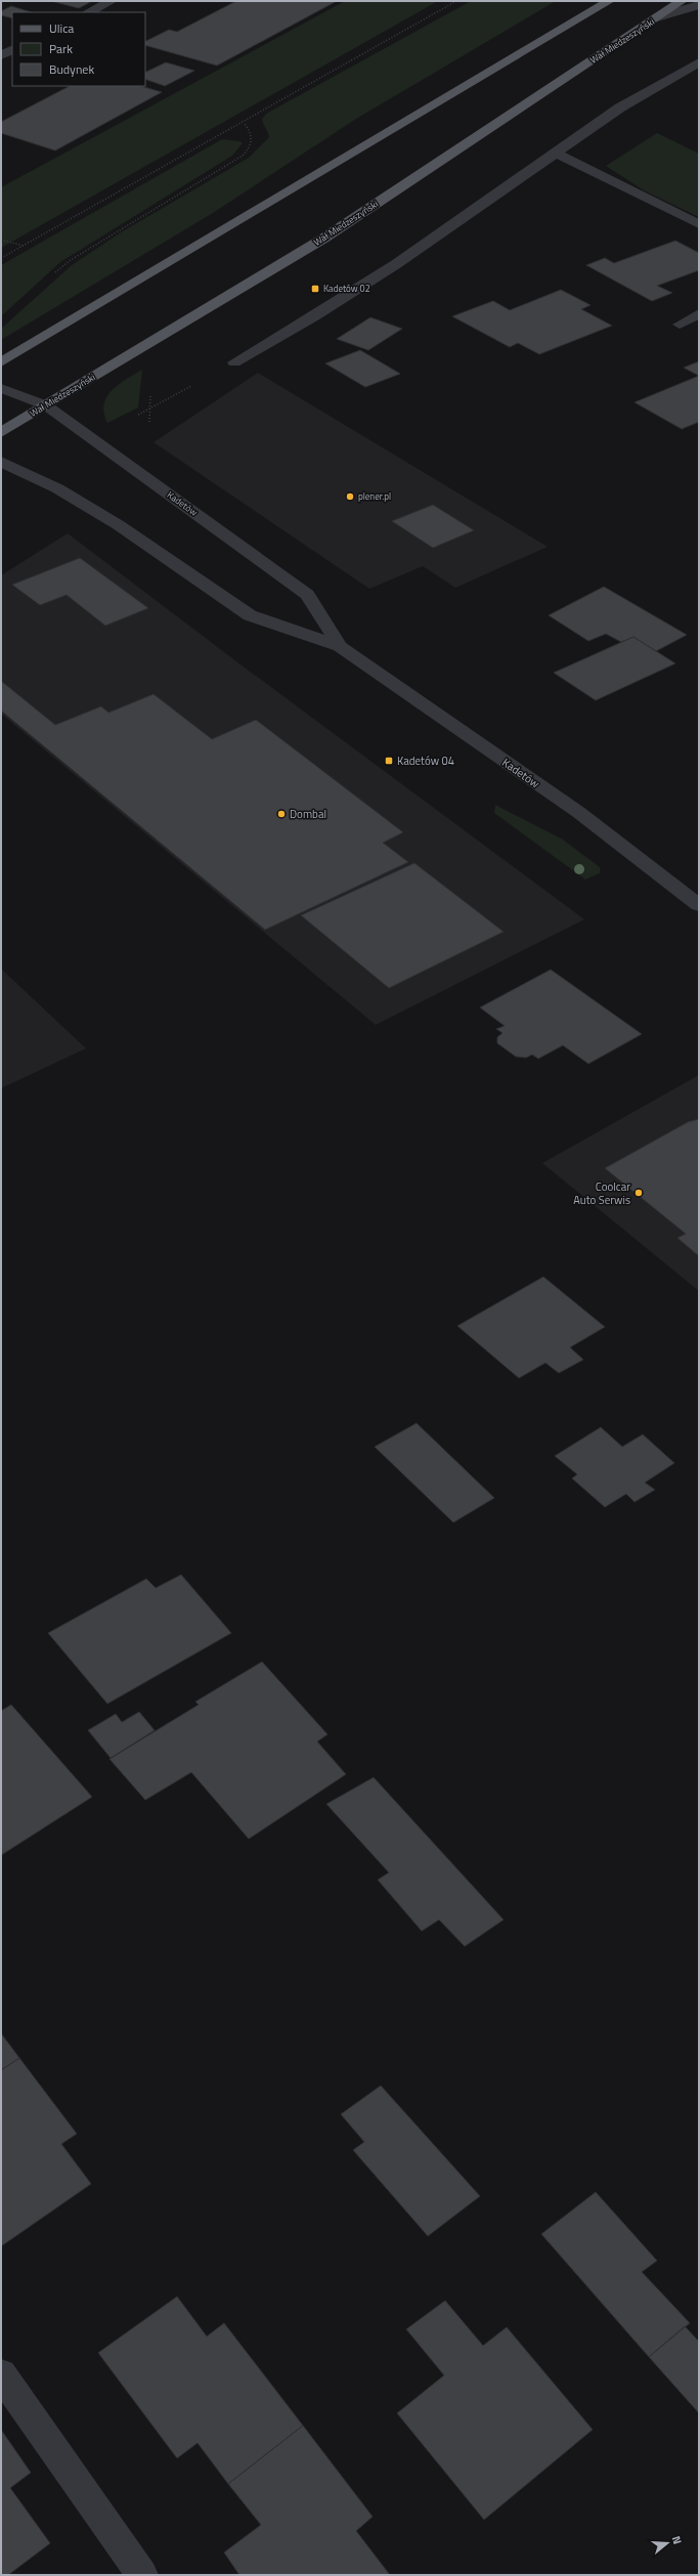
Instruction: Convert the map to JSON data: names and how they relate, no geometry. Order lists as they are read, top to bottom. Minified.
{"streets":{"main road":["Wał Miedzeszyński"],"street":["Kadetów"]},"crossings":[["Wał Miedzeszyński","Kadetów"]],"places":{"transit":["Kadetów 02","Kadetów 04"],"other":["plener.pl","Dombal","Coolcar Auto Serwis"]},"legend":["Ulica","Park","Budynek"],"north":"right"}
